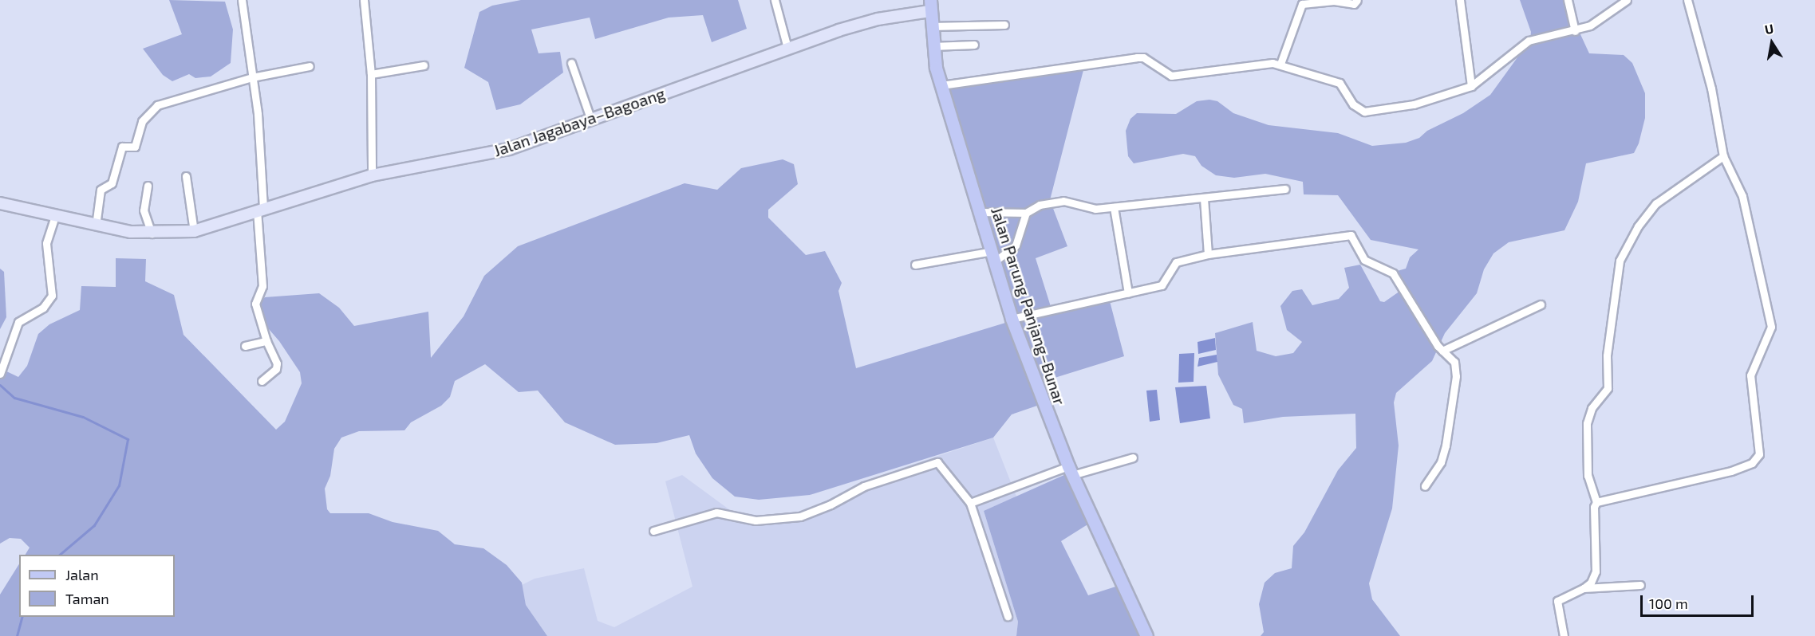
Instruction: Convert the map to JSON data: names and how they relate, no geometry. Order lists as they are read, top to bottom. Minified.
{"streets":{"main road":["Jalan Parung Panjang–Bunar"],"street":["Jalan Jagabaya–Bagoang"]},"crossings":[["Jalan Jagabaya–Bagoang","Jalan Parung Panjang–Bunar"]],"legend":["Jalan","Taman"],"scale_bar":"100 m","north":"top"}
